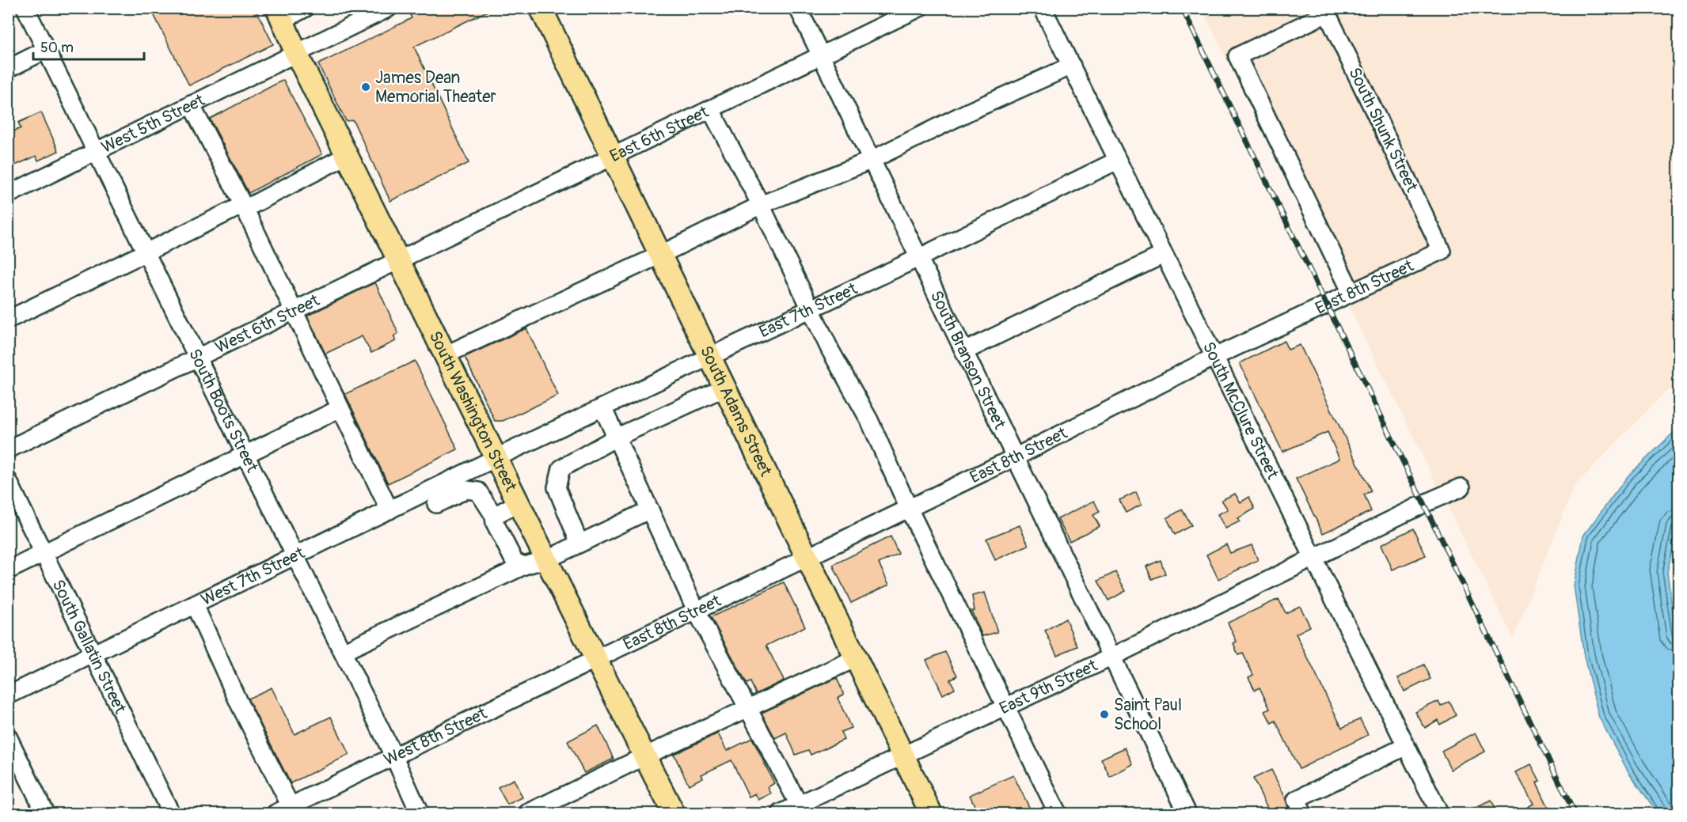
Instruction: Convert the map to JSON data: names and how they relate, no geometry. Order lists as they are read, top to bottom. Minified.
{"streets":{"main road":["South Washington Street","South Adams Street"],"street":["West 5th Street","South Shunk Street","East 6th Street","East 8th Street","East 7th Street","West 6th Street","South Branson Street","South Boots Street","South McClure Street","West 7th Street","South Gallatin Street","East 9th Street","West 8th Street"]},"crossings":[["West 5th Street","South Boots Street"],["West 5th Street","South Washington Street"],["South Shunk Street","East 8th Street"],["East 6th Street","West 6th Street"],["East 6th Street","South Branson Street"],["East 6th Street","South Washington Street"],["East 6th Street","South Adams Street"],["East 8th Street","South Branson Street"],["East 8th Street","South Washington Street"],["East 8th Street","South Adams Street"],["East 8th Street","South McClure Street"],["East 8th Street","West 8th Street"],["East 7th Street","South Branson Street"],["East 7th Street","South Washington Street"],["East 7th Street","South Adams Street"],["East 7th Street","South McClure Street"],["East 7th Street","West 7th Street"],["West 6th Street","South Boots Street"],["West 6th Street","South Washington Street"],["South Branson Street","East 9th Street"],["South Boots Street","West 7th Street"],["South Boots Street","West 8th Street"],["South Washington Street","West 7th Street"],["South Washington Street","West 8th Street"],["South Adams Street","East 9th Street"],["South McClure Street","East 9th Street"],["West 7th Street","South Gallatin Street"]],"places":["James Dean Memorial Theater","Saint Paul School"],"scale_bar":"50 m"}
